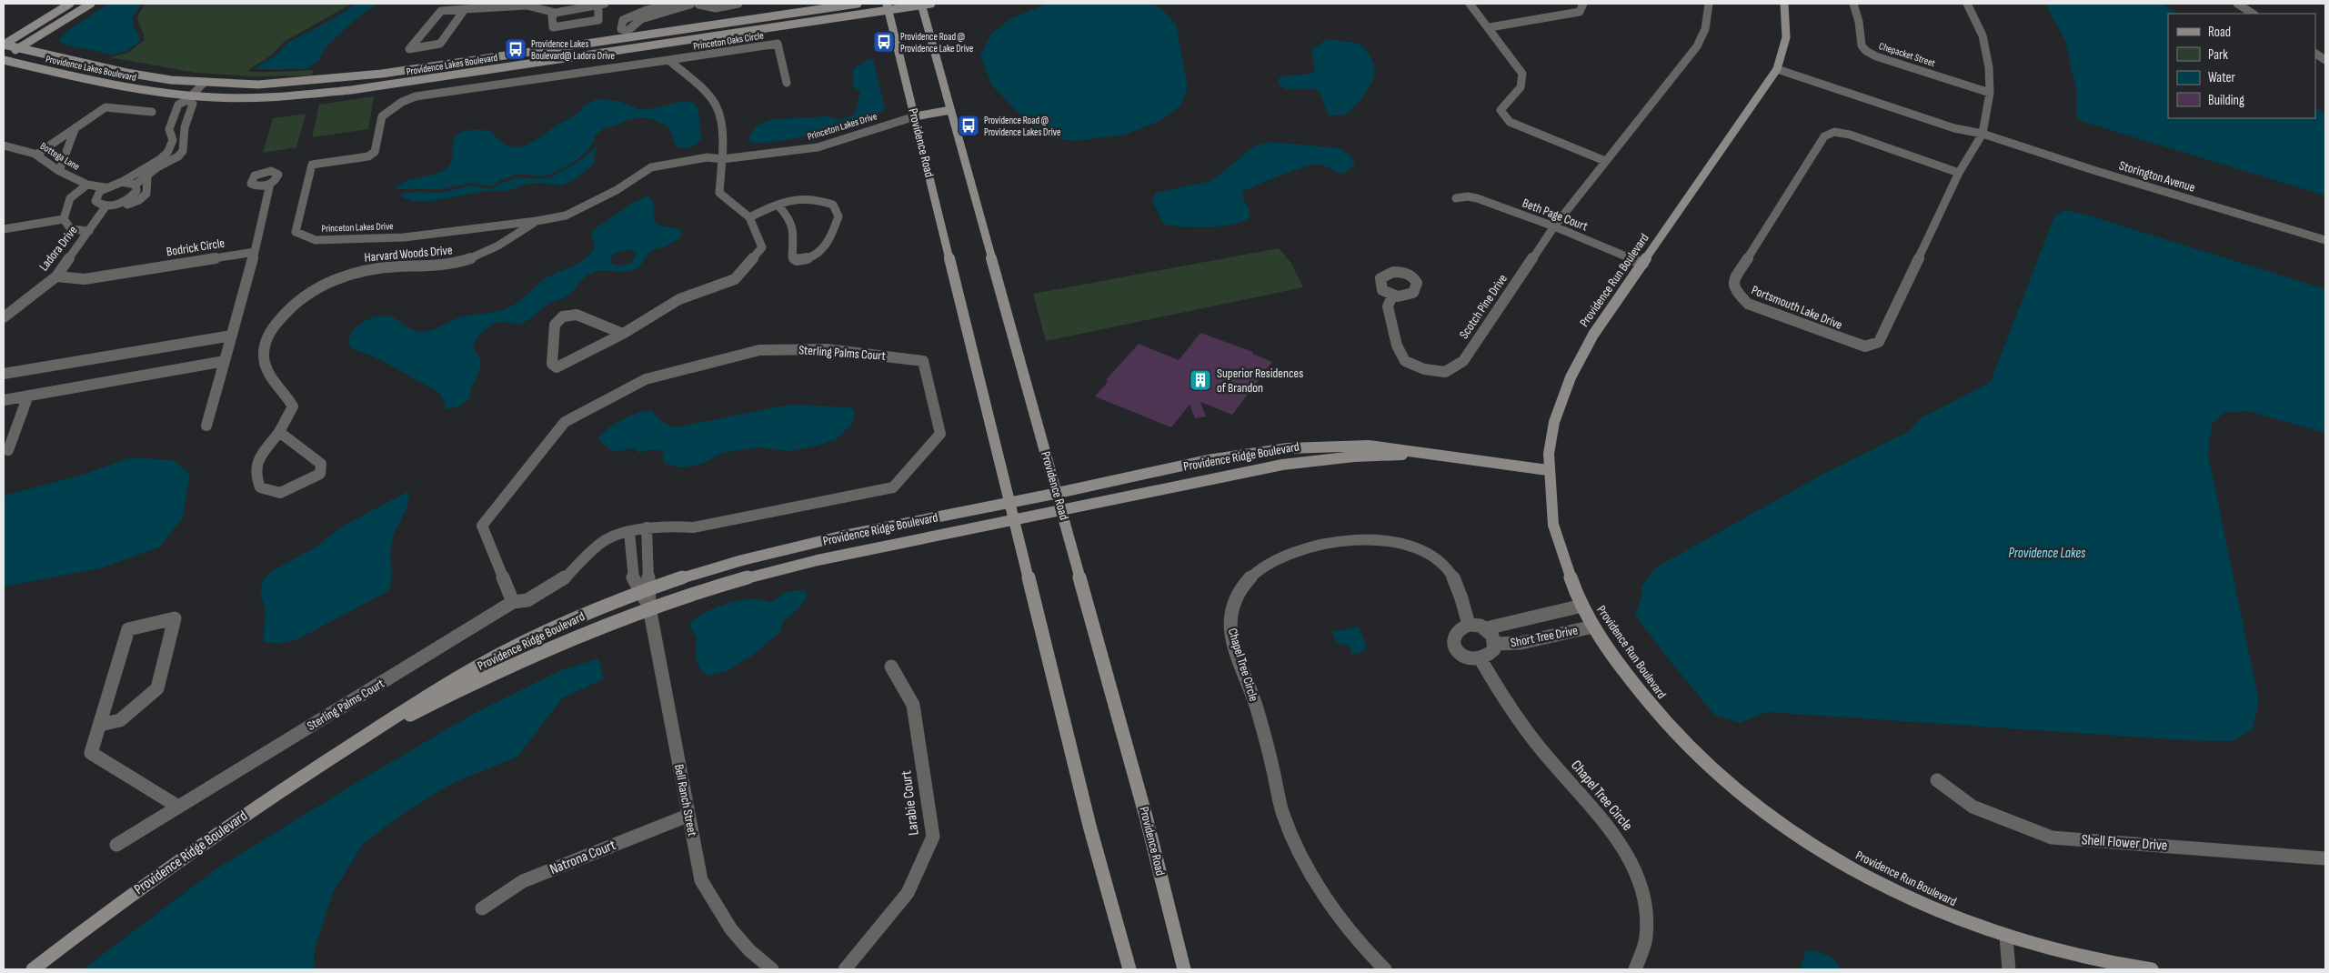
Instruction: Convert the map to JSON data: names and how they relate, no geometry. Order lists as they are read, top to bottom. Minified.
{"streets":{"street":["Princeton Oaks Circle","Chepacket Street","Providence Lakes Boulevard","Princeton Lakes Drive","Providence Road","Bottega Lane","Storington Avenue","Beth Page Court","Bodrick Circle","Ladora Drive","Harvard Woods Drive","Providence Run Boulevard","Scotch Pine Drive","Portsmouth Lake Drive","Sterling Palms Court","Providence Ridge Boulevard","Short Tree Drive","Chapel Tree Circle","Bell Ranch Street","Larabie Court","Shell Flower Drive","Natrona Court"]},"crossings":[["Princeton Oaks Circle","Princeton Lakes Drive"],["Chepacket Street","Portsmouth Lake Drive"],["Providence Lakes Boulevard","Providence Road"],["Princeton Lakes Drive","Providence Road"],["Princeton Lakes Drive","Harvard Woods Drive"],["Providence Road","Providence Ridge Boulevard"],["Storington Avenue","Providence Run Boulevard"],["Storington Avenue","Portsmouth Lake Drive"],["Beth Page Court","Providence Run Boulevard"],["Beth Page Court","Scotch Pine Drive"],["Bodrick Circle","Ladora Drive"],["Providence Run Boulevard","Providence Ridge Boulevard"],["Providence Run Boulevard","Short Tree Drive"],["Providence Ridge Boulevard","Bell Ranch Street"],["Short Tree Drive","Chapel Tree Circle"],["Bell Ranch Street","Natrona Court"]],"water":["Providence Lakes"],"places":{"bus stop":["Providence Road @ Providence Lake Drive","Providence Lakes Boulevard@ Ladora Drive","Providence Road @ Providence Lakes Drive"],"building":["Superior Residences of Brandon"]},"legend":["Road","Park","Water","Building"]}
